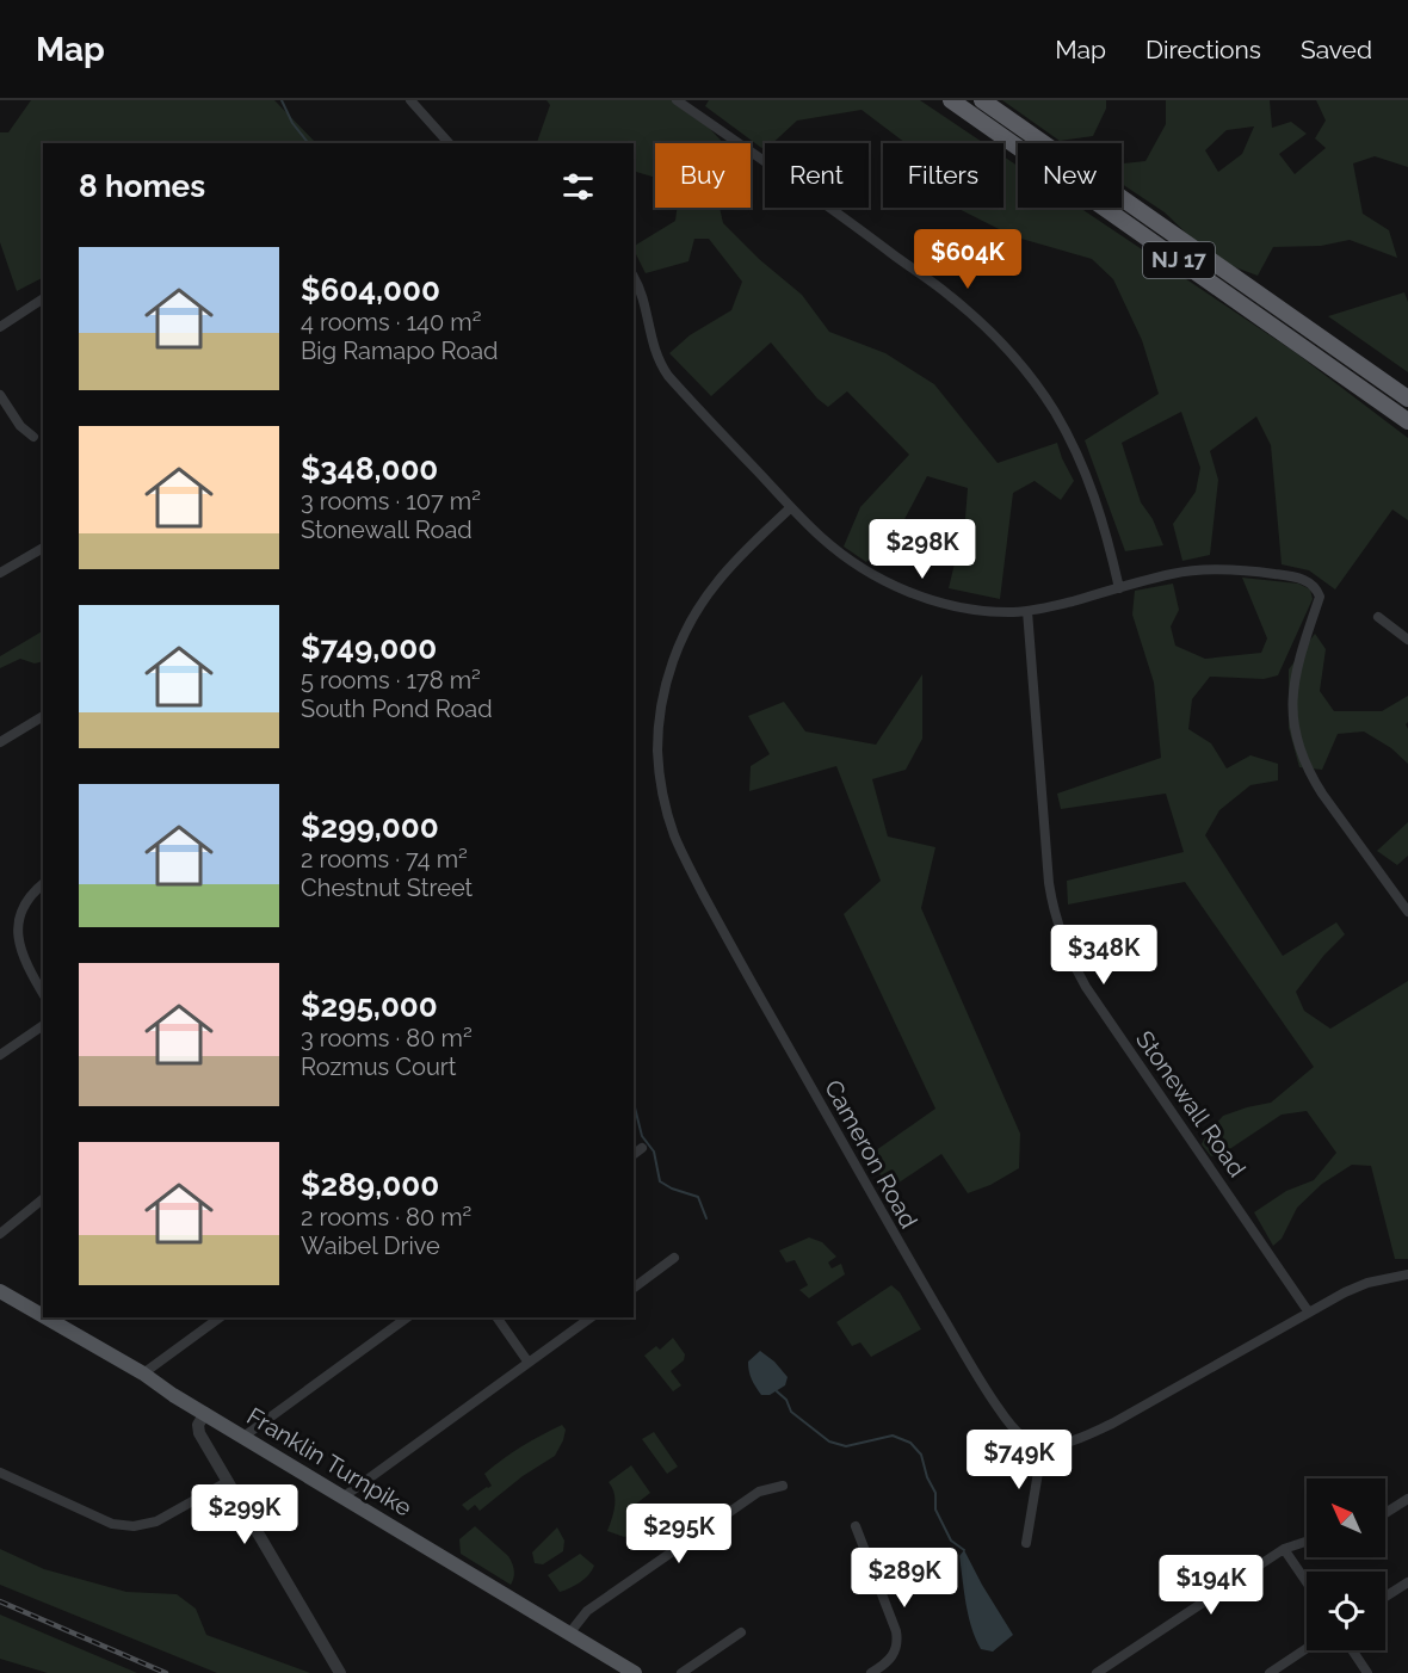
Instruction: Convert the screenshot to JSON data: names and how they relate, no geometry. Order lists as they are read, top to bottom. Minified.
{"streets":{"highway":["NJ 17"],"main road":["Franklin Turnpike"],"street":["Stonewall Road","Cameron Road"]},"north":"top left","page":{"header":"Map","nav":["Map","Directions","Saved"],"chip":["Buy","Rent","Filters","New"],"heading":"8 homes","price":["$604K","$298K","$348K","$749K","$299K","$295K","$289K","$194K"],"list":[{"name":"$604,000","note":"4 rooms · 140 m² · Big Ramapo Road"},{"name":"$348,000","note":"3 rooms · 107 m² · Stonewall Road"},{"name":"$749,000","note":"5 rooms · 178 m² · South Pond Road"},{"name":"$299,000","note":"2 rooms · 74 m² · Chestnut Street"},{"name":"$295,000","note":"3 rooms · 80 m² · Rozmus Court"},{"name":"$289,000","note":"2 rooms · 80 m² · Waibel Drive"}]}}
